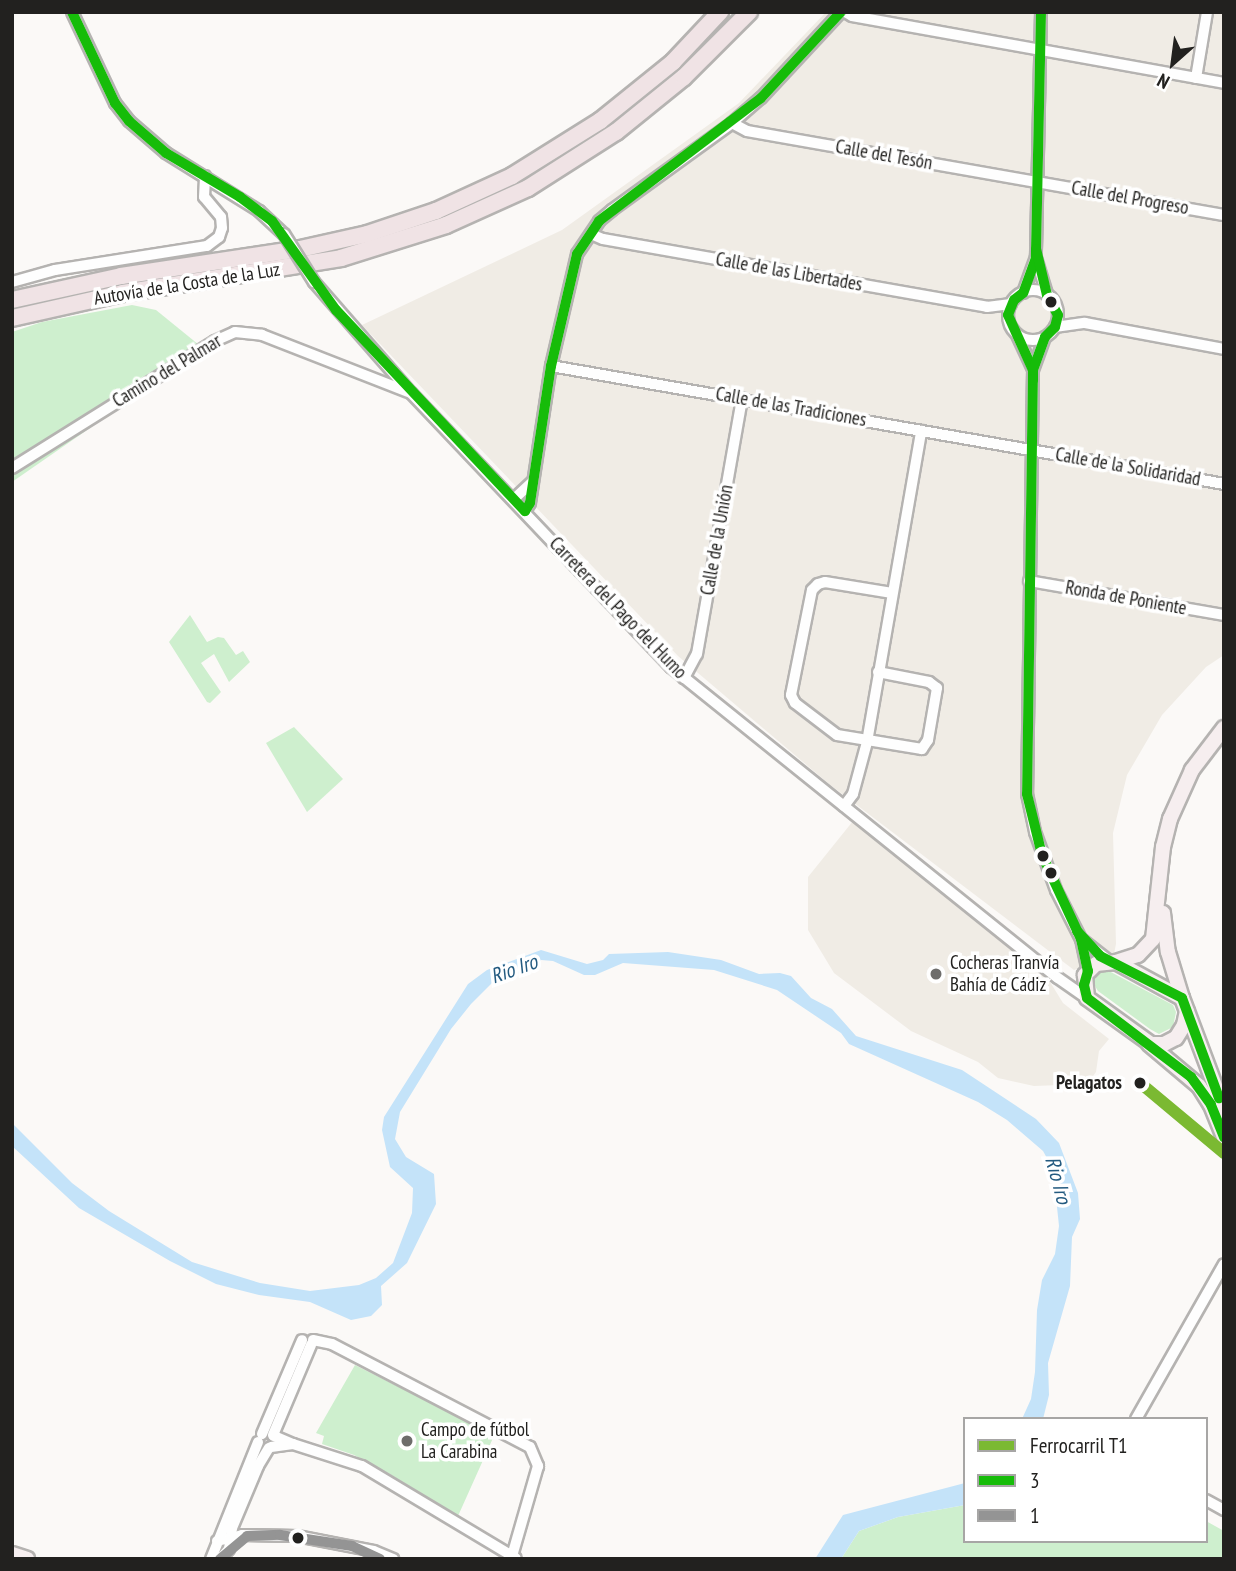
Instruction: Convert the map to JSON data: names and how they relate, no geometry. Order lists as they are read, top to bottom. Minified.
{"streets":{"highway":["Autovía de la Costa de la Luz"],"street":["Calle del Tesón","Calle del Progreso","Calle de las Libertades","Camino del Palmar","Calle de las Tradiciones","Calle de la Solidaridad","Calle de la Unión","Ronda de Poniente","Carretera del Pago del Humo"]},"crossings":[["Calle del Tesón","Calle del Progreso"],["Camino del Palmar","Carretera del Pago del Humo"],["Calle de las Tradiciones","Calle de la Solidaridad"],["Calle de las Tradiciones","Calle de la Unión"],["Calle de la Unión","Carretera del Pago del Humo"]],"water":["Rio Iro"],"places":["Cocheras Tranvía Bahía de Cádiz","Pelagatos","Campo de fútbol La Carabina"],"lines":["transit line 3","rail line T1","transit line 1"],"legend":["Ferrocarril T1","3","1"],"north":"bottom left"}
